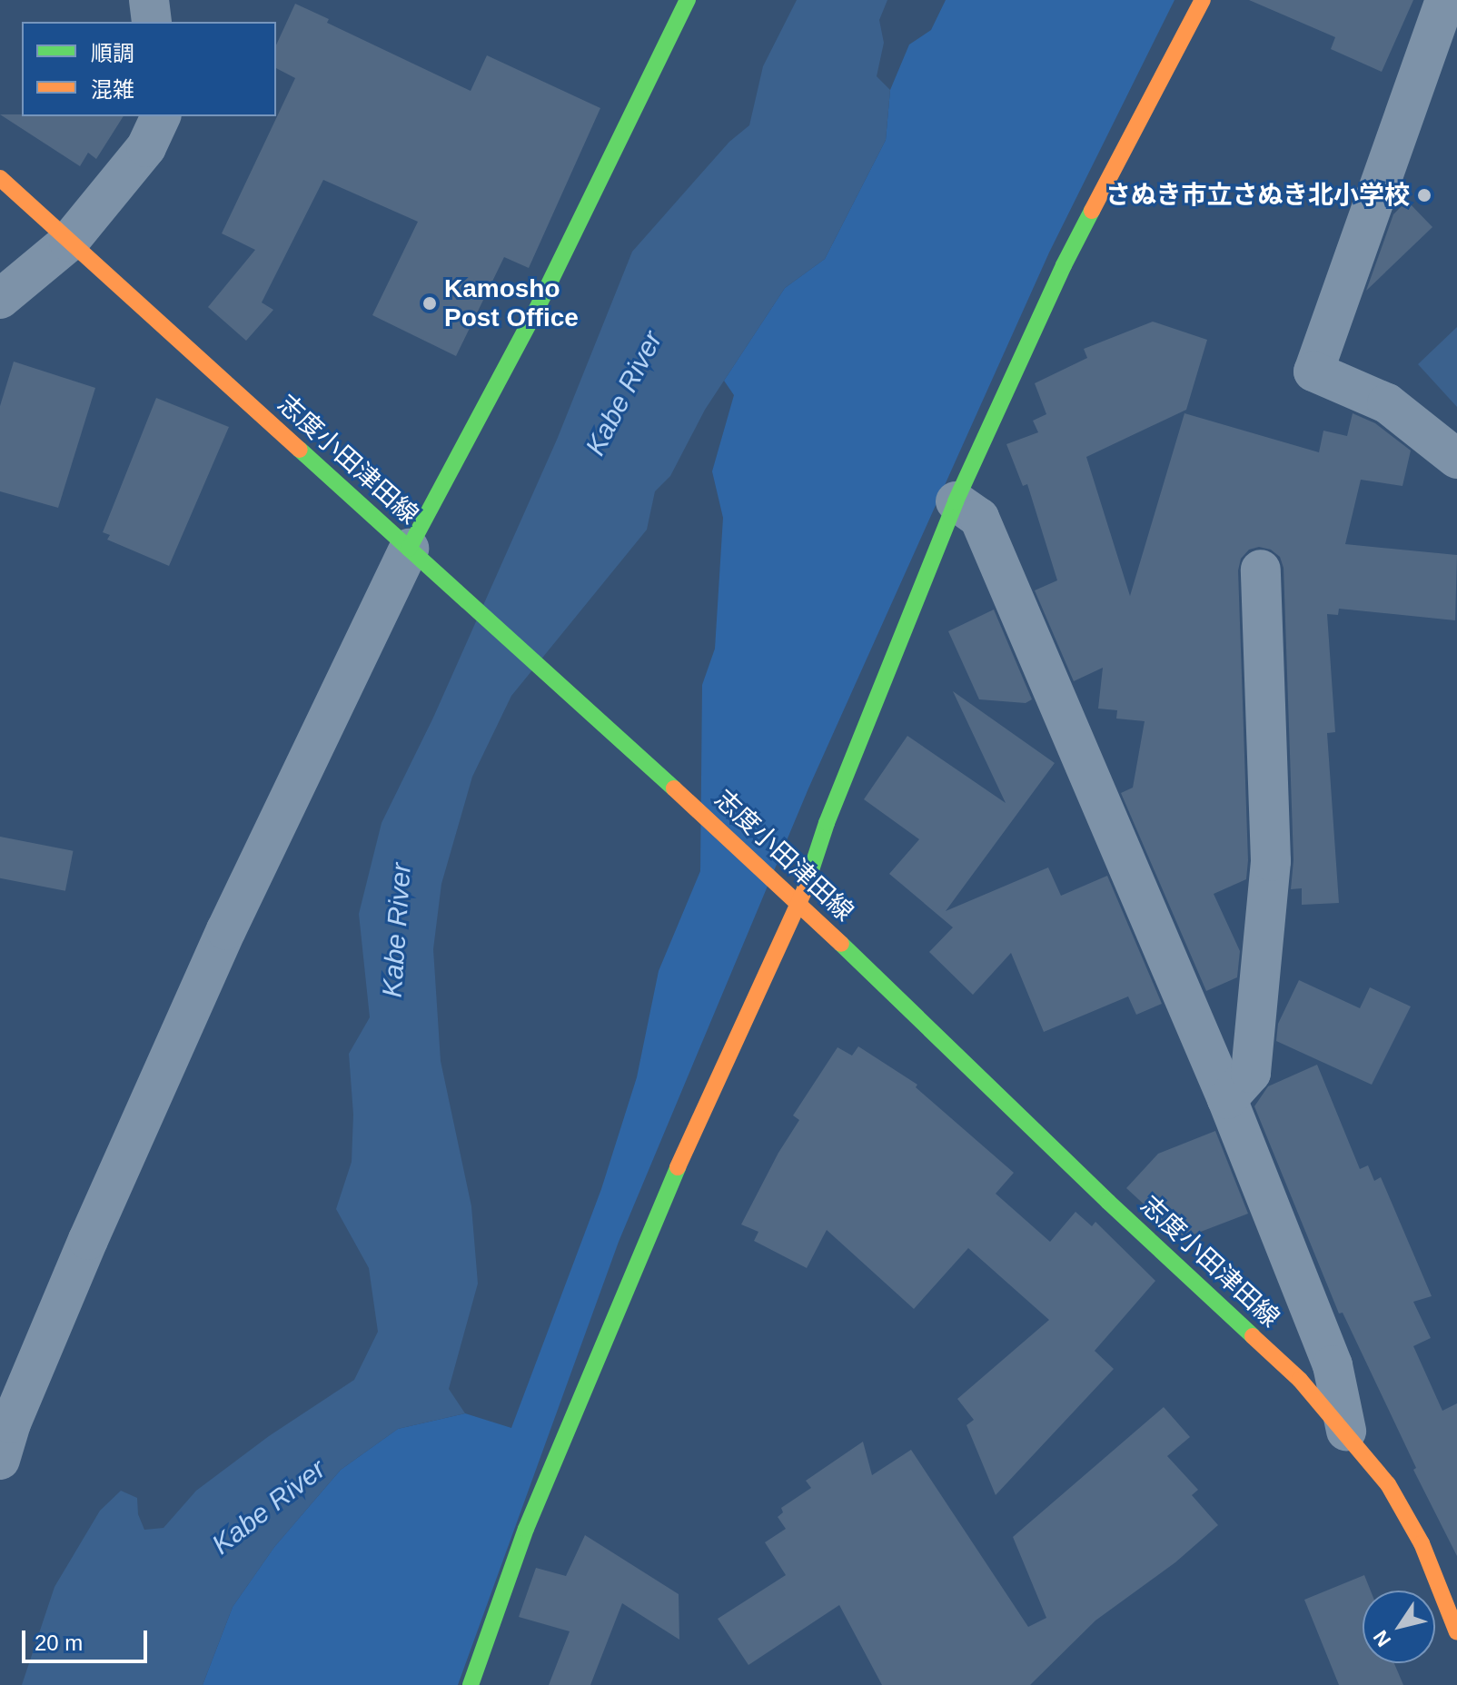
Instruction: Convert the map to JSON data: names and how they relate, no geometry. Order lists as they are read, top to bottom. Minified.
{"streets":{"street":["志度小田津田線"]},"water":["Kabe River"],"places":["さぬき市立さぬき北小学校","Kamosho Post Office"],"legend":["順調","混雑"],"scale_bar":"20 m","north":"bottom left"}
